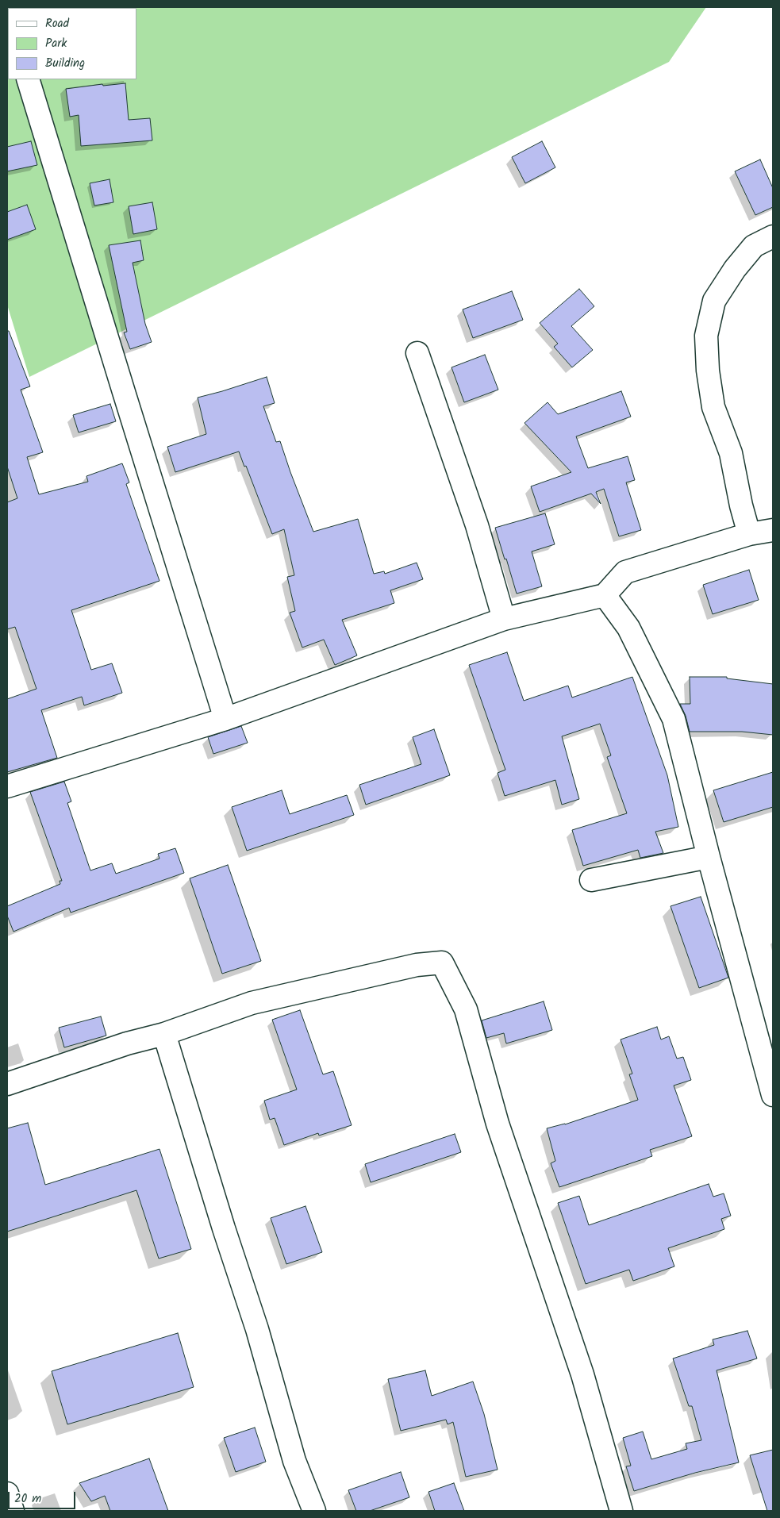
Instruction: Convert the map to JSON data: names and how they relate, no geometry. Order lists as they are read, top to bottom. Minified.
{"legend":["Road","Park","Building"],"scale_bar":"20 m"}
